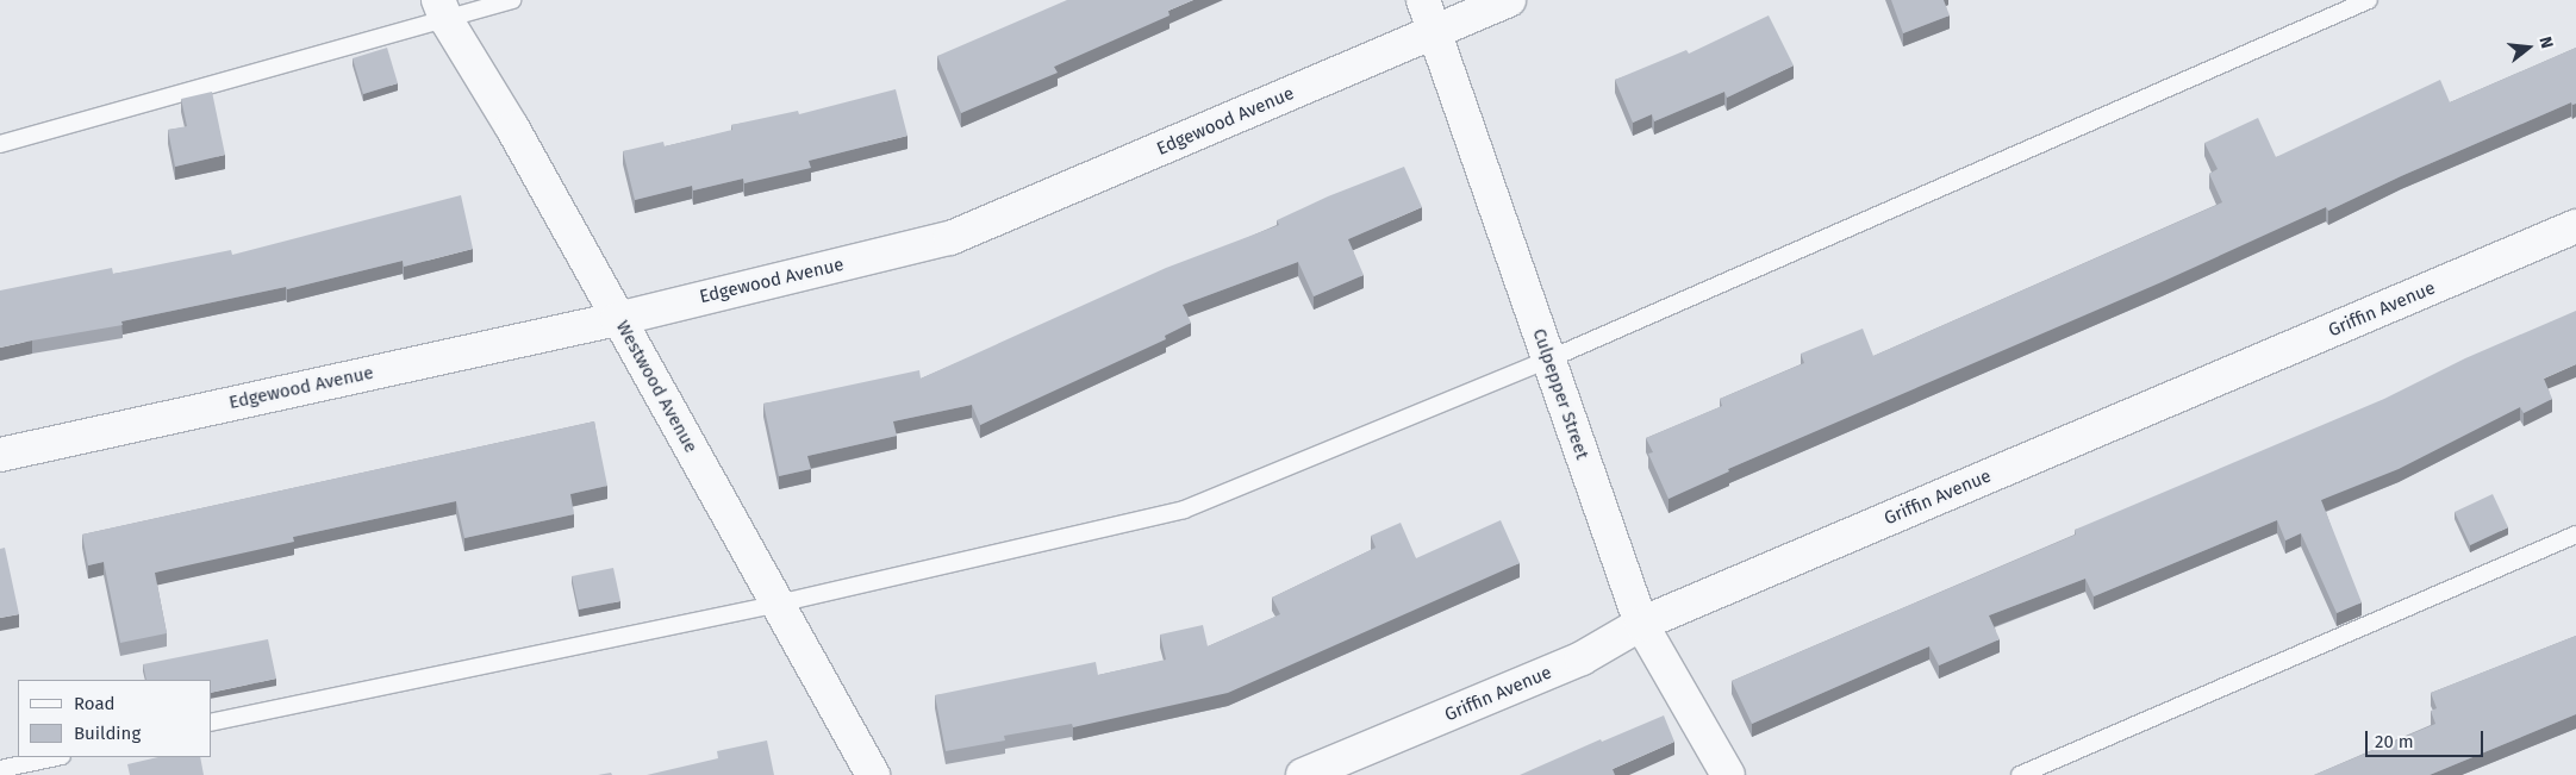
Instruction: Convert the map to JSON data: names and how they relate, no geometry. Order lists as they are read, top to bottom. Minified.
{"streets":{"street":["Edgewood Avenue","Griffin Avenue","Westwood Avenue","Culpepper Street"]},"crossings":[["Edgewood Avenue","Westwood Avenue"],["Edgewood Avenue","Culpepper Street"],["Griffin Avenue","Culpepper Street"]],"legend":["Road","Building"],"scale_bar":"20 m","north":"right"}
